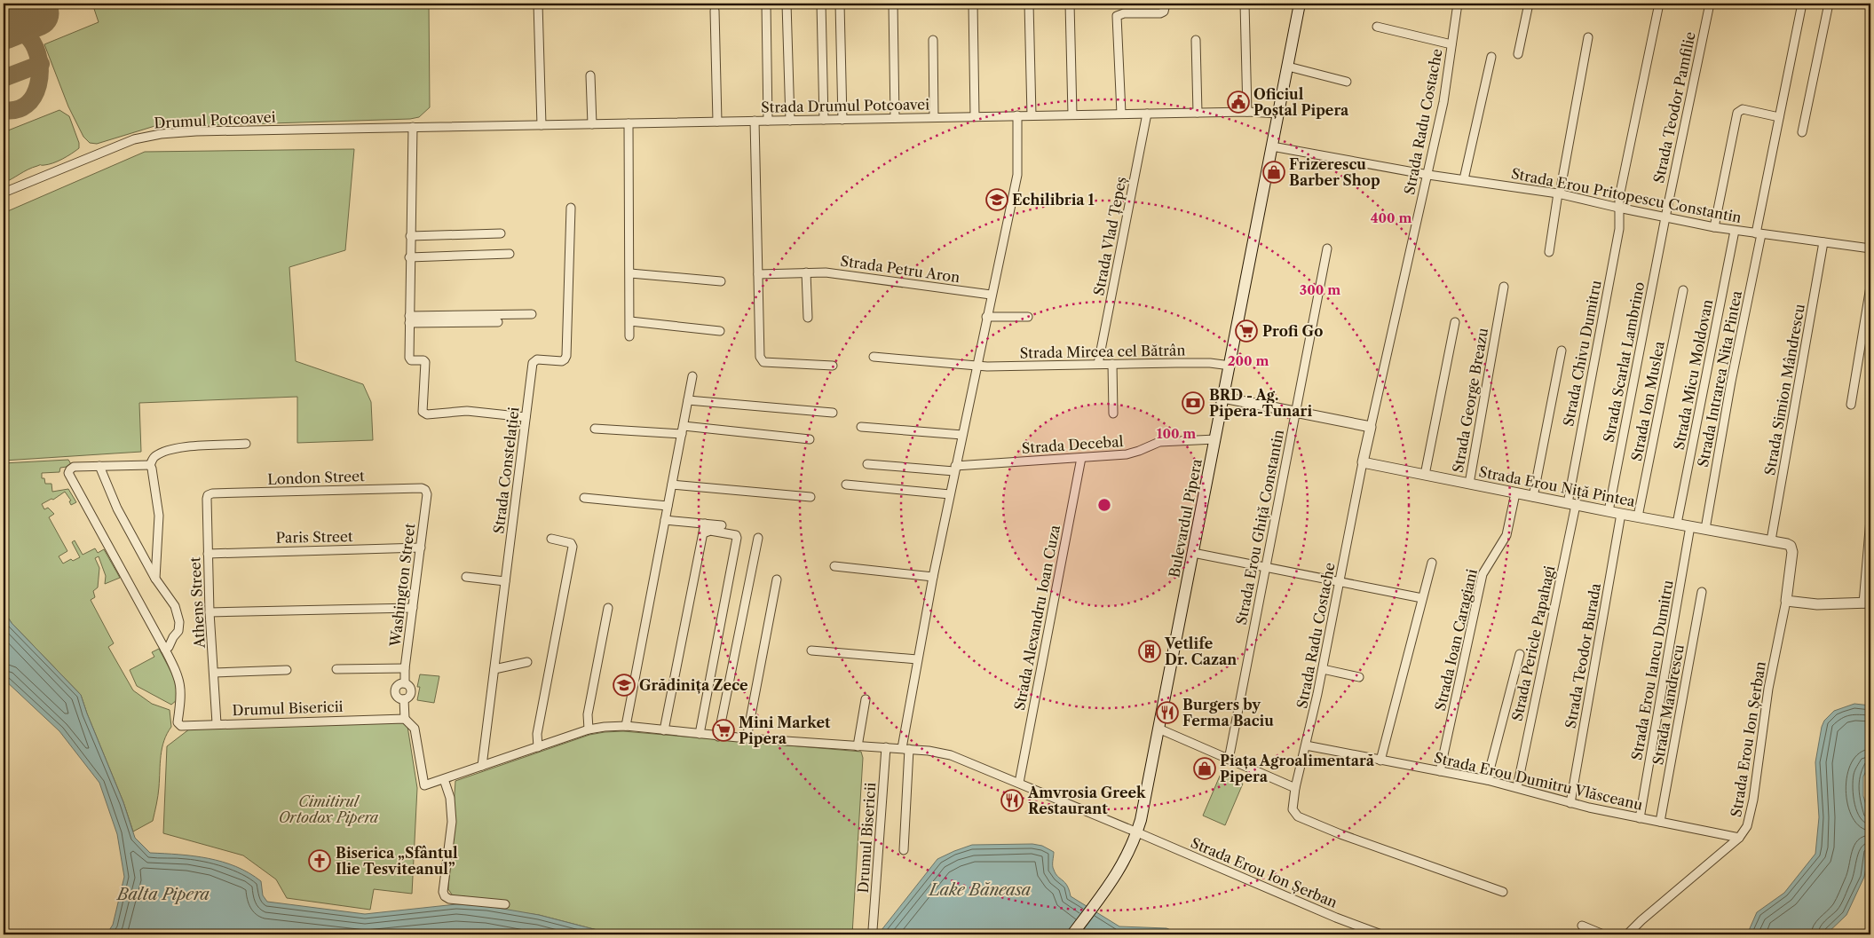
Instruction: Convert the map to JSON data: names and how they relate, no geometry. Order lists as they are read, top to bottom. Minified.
{"streets":{"main road":["Bulevardul Pipera"],"street":["Strada Drumul Potcoavei","Strada Teodor Pamfilie","Drumul Potcoavei","Strada Radu Costache","Strada Erou Pritopescu Constantin","Strada Vlad Țepeș","Strada Petru Aron","Strada Mircea cel Bătrân","Strada Chivu Dumitru","Strada Scarlat Lambrino","Strada Micu Moldovan","Strada Intrarea Nita Pintea","Strada Simion Mândrescu","Strada George Breazu","Strada Ion Muslea","Strada Decebal","Strada Constelației","London Street","Strada Erou Niță Pintea","Strada Erou Ghiță Constantin","Paris Street","Washington Street","Athens Street","Strada Alexandru Ioan Cuza","Strada Ioan Caragiani","Strada Pericle Papahagi","Strada Teodor Burada","Strada Erou Iancu Dumitru","Strada Mandrescu","Drumul Bisericii","Strada Erou Ion Șerban","Strada Erou Dumitru Vlăsceanu"]},"crossings":[["Strada Drumul Potcoavei","Drumul Potcoavei"],["Strada Drumul Potcoavei","Strada Vlad Țepeș"],["Strada Drumul Potcoavei","Bulevardul Pipera"],["Strada Teodor Pamfilie","Strada Erou Pritopescu Constantin"],["Strada Teodor Pamfilie","Strada Scarlat Lambrino"],["Strada Radu Costache","Strada Erou Pritopescu Constantin"],["Strada Radu Costache","Strada Erou Niță Pintea"],["Strada Radu Costache","Strada Erou Dumitru Vlăsceanu"],["Strada Erou Pritopescu Constantin","Strada Chivu Dumitru"],["Strada Erou Pritopescu Constantin","Strada Scarlat Lambrino"],["Strada Erou Pritopescu Constantin","Strada Micu Moldovan"],["Strada Erou Pritopescu Constantin","Strada Intrarea Nita Pintea"],["Strada Erou Pritopescu Constantin","Strada Simion Mândrescu"],["Strada Erou Pritopescu Constantin","Bulevardul Pipera"],["Strada Vlad Țepeș","Strada Mircea cel Bătrân"],["Strada Mircea cel Bătrân","Bulevardul Pipera"],["Strada Chivu Dumitru","Strada Erou Niță Pintea"],["Strada Chivu Dumitru","Strada Pericle Papahagi"],["Strada Scarlat Lambrino","Strada Erou Niță Pintea"],["Strada Micu Moldovan","Strada Erou Niță Pintea"],["Strada Intrarea Nita Pintea","Strada Erou Niță Pintea"],["Strada Simion Mândrescu","Strada Erou Niță Pintea"],["Strada George Breazu","Strada Erou Niță Pintea"],["Strada Ion Muslea","Strada Erou Niță Pintea"],["Strada Decebal","Bulevardul Pipera"],["Strada Decebal","Strada Alexandru Ioan Cuza"],["London Street","Washington Street"],["London Street","Athens Street"],["Strada Erou Niță Pintea","Strada Ioan Caragiani"],["Strada Erou Niță Pintea","Strada Pericle Papahagi"],["Strada Erou Niță Pintea","Strada Teodor Burada"],["Strada Erou Niță Pintea","Strada Erou Iancu Dumitru"],["Strada Erou Niță Pintea","Strada Erou Ion Șerban"],["Bulevardul Pipera","Strada Erou Ion Șerban"],["Paris Street","Washington Street"],["Paris Street","Athens Street"],["Athens Street","Drumul Bisericii"],["Strada Ioan Caragiani","Strada Erou Dumitru Vlăsceanu"],["Strada Pericle Papahagi","Strada Erou Dumitru Vlăsceanu"],["Strada Teodor Burada","Strada Erou Dumitru Vlăsceanu"],["Strada Erou Iancu Dumitru","Strada Erou Dumitru Vlăsceanu"],["Strada Mandrescu","Strada Erou Dumitru Vlăsceanu"],["Strada Erou Ion Șerban","Strada Erou Dumitru Vlăsceanu"]],"water":["Lake Băneasa","Balta Pipera"],"parks":["Cimitirul Ortodox Pipera"],"places":{"public building":["Oficiul Poștal Pipera"],"shop":["Frizerescu Barber Shop","Piața Agroalimentară Pipera"],"school or university":["Echilibria 1","Grădinița Zece"],"supermarket":["Profi Go","Mini Market Pipera"],"bank":["BRD - Ag. Pipera-Tunari"],"building":["Vetlife Dr. Cazan"],"restaurant":["Burgers by Ferma Baciu","Amvrosia Greek Restaurant"],"church":["Biserica „Sfântul Ilie Tesviteanul”"]},"rings":["400 m","300 m","200 m","100 m"]}
